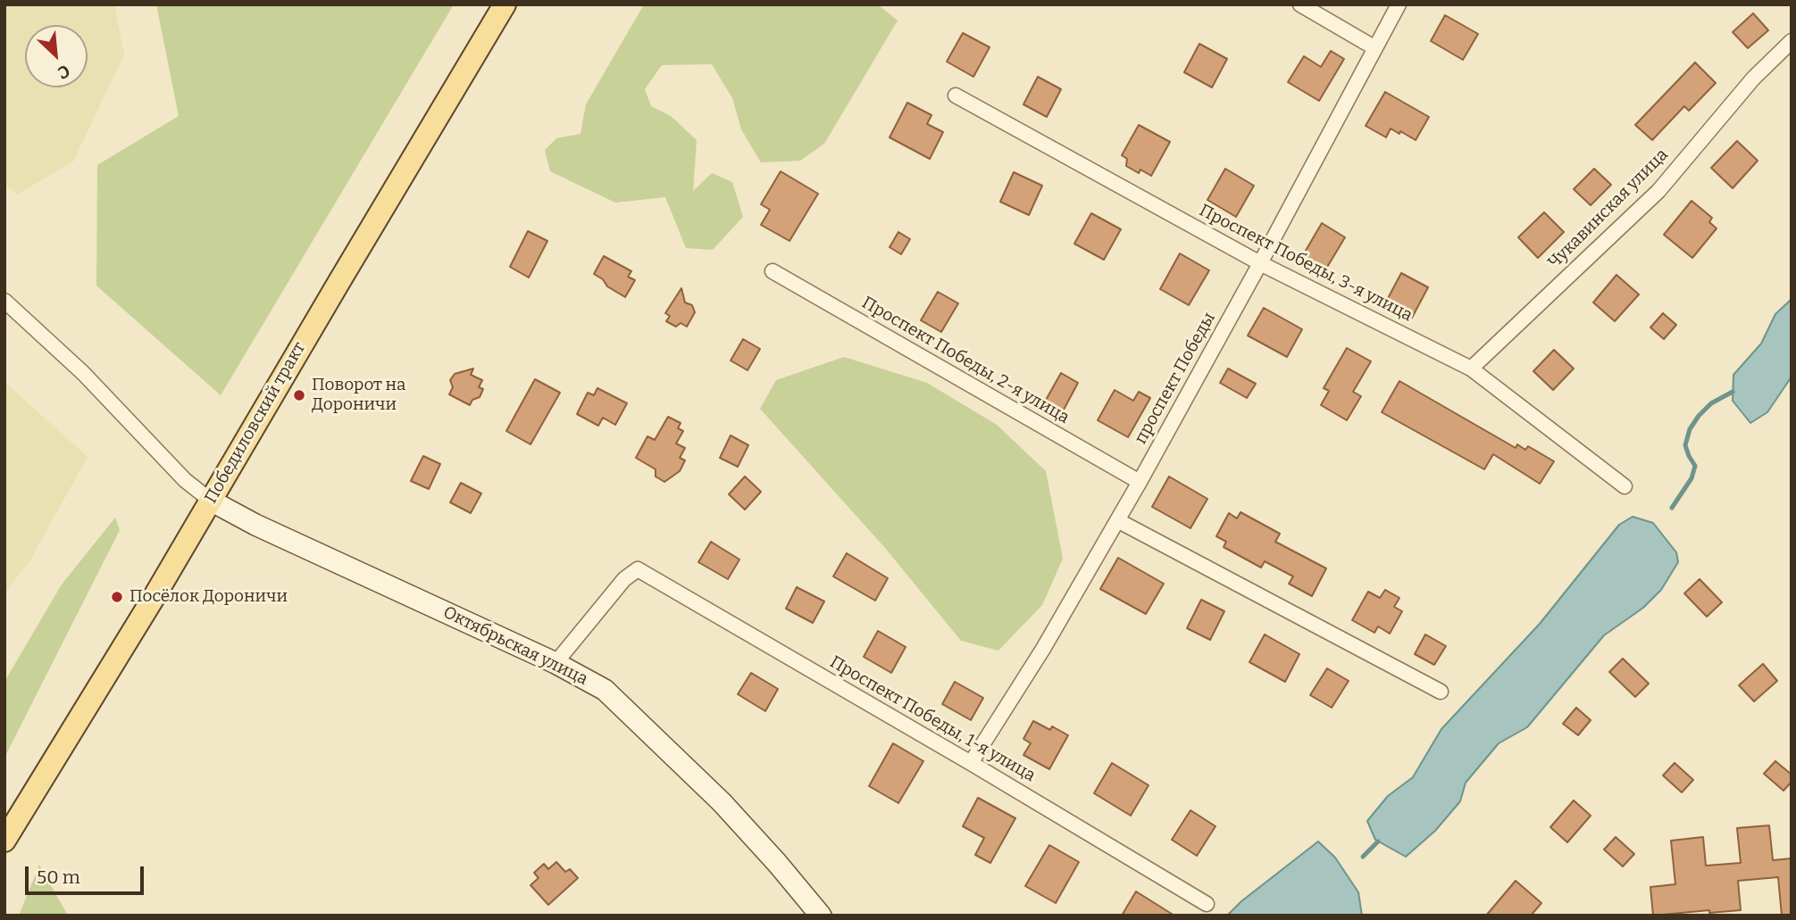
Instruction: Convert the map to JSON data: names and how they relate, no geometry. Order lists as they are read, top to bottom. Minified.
{"streets":{"main road":["Победиловский тракт"],"street":["Чукавинская улица","Проспект Победы, 3-я улица","Проспект Победы, 2-я улица","проспект Победы","Октябрьская улица","Проспект Победы, 1-я улица"]},"crossings":[["Чукавинская улица","Проспект Победы, 3-я улица"],["Проспект Победы, 3-я улица","проспект Победы"],["Проспект Победы, 2-я улица","проспект Победы"],["проспект Победы","Проспект Победы, 1-я улица"],["Победиловский тракт","Октябрьская улица"],["Октябрьская улица","Проспект Победы, 1-я улица"]],"places":["Поворот на Дороничи","Посёлок Дороничи"],"scale_bar":"50 m","north":"bottom right"}
